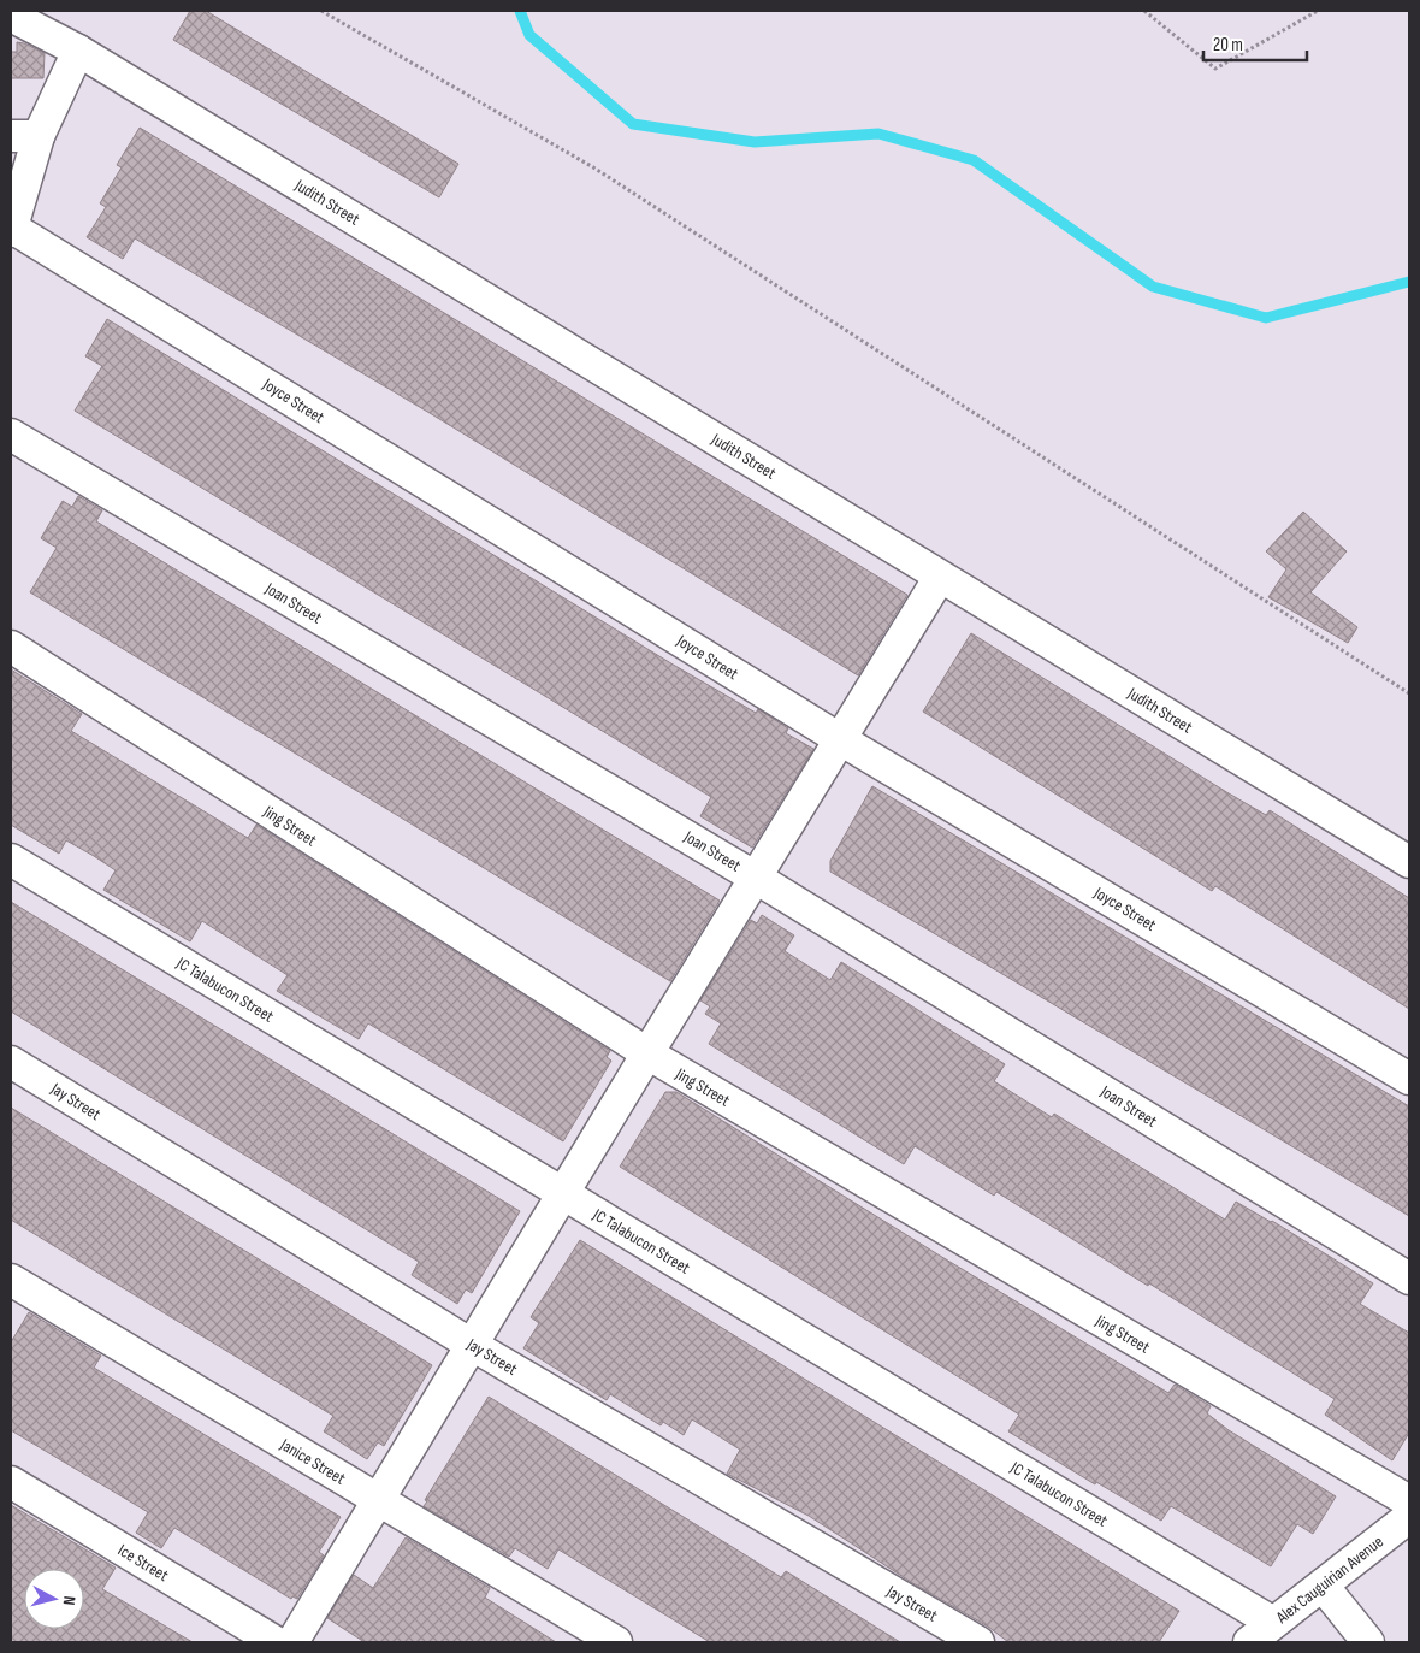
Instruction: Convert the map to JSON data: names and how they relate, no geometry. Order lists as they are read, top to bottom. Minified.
{"streets":{"street":["Judith Street","Joyce Street","Joan Street","Jing Street","JC Talabucon Street","Jay Street","Janice Street","Ice Street","Alex Cauguirian Avenue"]},"crossings":[["JC Talabucon Street","Alex Cauguirian Avenue"]],"scale_bar":"20 m","north":"right"}
